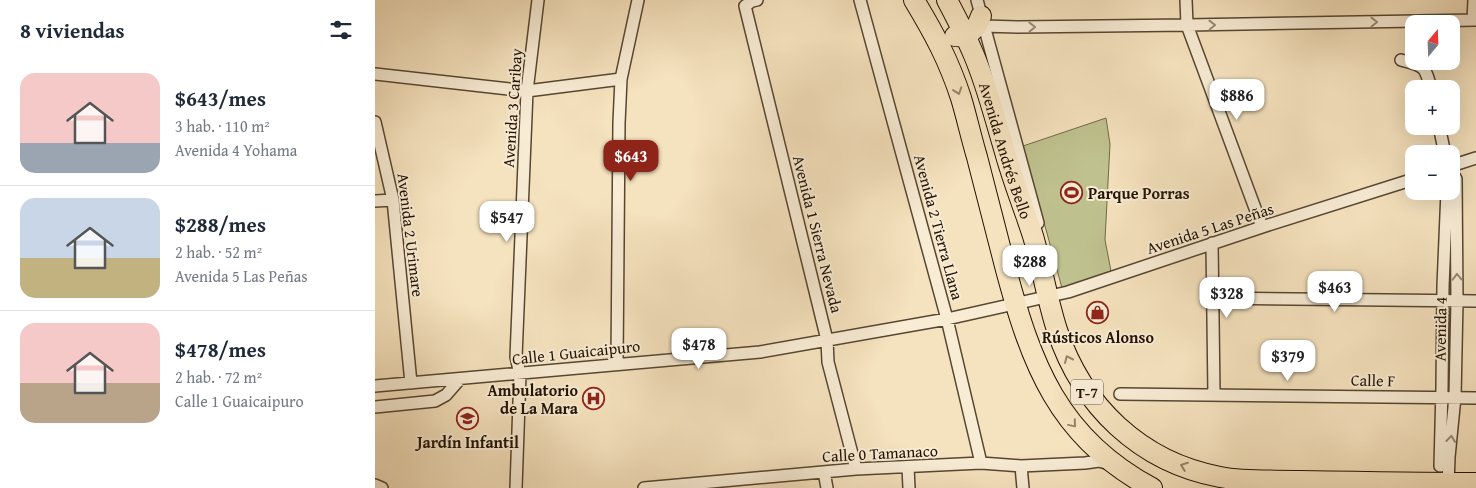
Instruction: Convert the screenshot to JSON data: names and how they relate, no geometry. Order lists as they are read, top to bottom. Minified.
{"streets":{"highway":["Avenida Andrés Bello","T-7"],"street":["Avenida 3 Caribay","Avenida 2 Tierra Llana","Avenida 5 Las Peñas","Avenida 1 Sierra Nevada","Avenida 2 Urimare","Avenida 4","Calle 1 Guaicaipuro","Calle F","Calle 0 Tamanaco"]},"crossings":[["Avenida 3 Caribay","Calle 1 Guaicaipuro"],["Avenida Andrés Bello","Avenida 5 Las Peñas"],["Avenida Andrés Bello","Avenida 4"],["Avenida Andrés Bello","Calle 1 Guaicaipuro"],["Avenida Andrés Bello","Calle 0 Tamanaco"],["Avenida 2 Tierra Llana","Calle 1 Guaicaipuro"],["Avenida 2 Tierra Llana","Calle 0 Tamanaco"],["Avenida 5 Las Peñas","Calle 1 Guaicaipuro"],["Avenida 1 Sierra Nevada","Calle 1 Guaicaipuro"],["Avenida 1 Sierra Nevada","Calle 0 Tamanaco"],["Avenida 2 Urimare","Calle 1 Guaicaipuro"],["Avenida 4","Calle F"]],"places":{"sports":["Parque Porras"],"shop":["Rústicos Alonso"],"hospital":["Ambulatorio de La Mara"],"school or university":["Jardín Infantil"]},"north":"top","page":{"heading":"8 viviendas","map_buttons":["+","−"],"list":[{"name":"$643/mes","note":"3 hab. · 110 m² · Avenida 4 Yohama"},{"name":"$288/mes","note":"2 hab. · 52 m² · Avenida 5 Las Peñas"},{"name":"$478/mes","note":"2 hab. · 72 m² · Calle 1 Guaicaipuro"}],"price":["$886","$643","$547","$288","$463","$328","$478","$379"]}}
